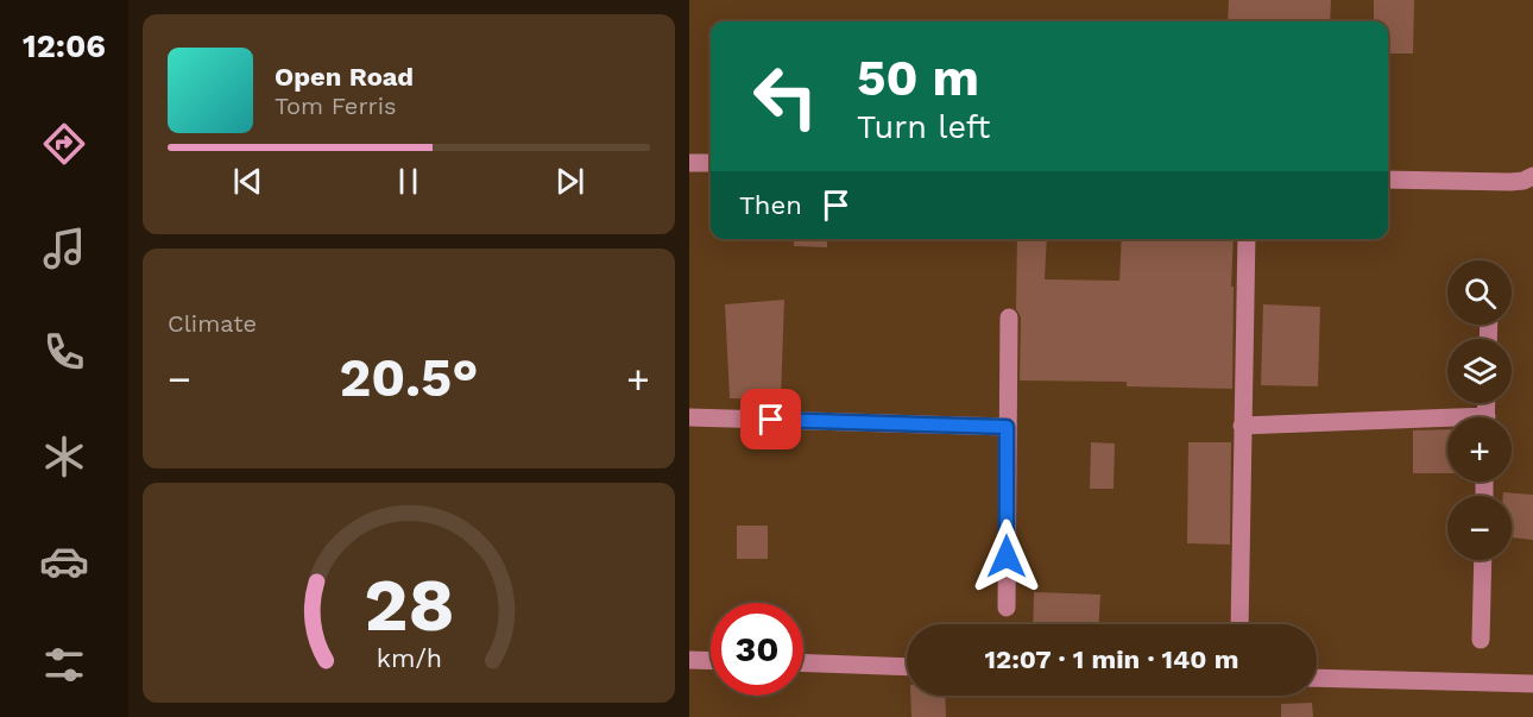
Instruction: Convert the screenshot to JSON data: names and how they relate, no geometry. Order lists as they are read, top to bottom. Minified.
{"page":{"tabs":"12:06","turn":["50 m","Turn left"],"song":["Open Road","Tom Ferris"],"then":"Then","tile":"Climate","map_buttons":["+","−"],"heat":["−","20.5°","+"],"limit":"30","trip":"12:07 · 1 min · 140 m","gauge":["28","km/h"]}}
